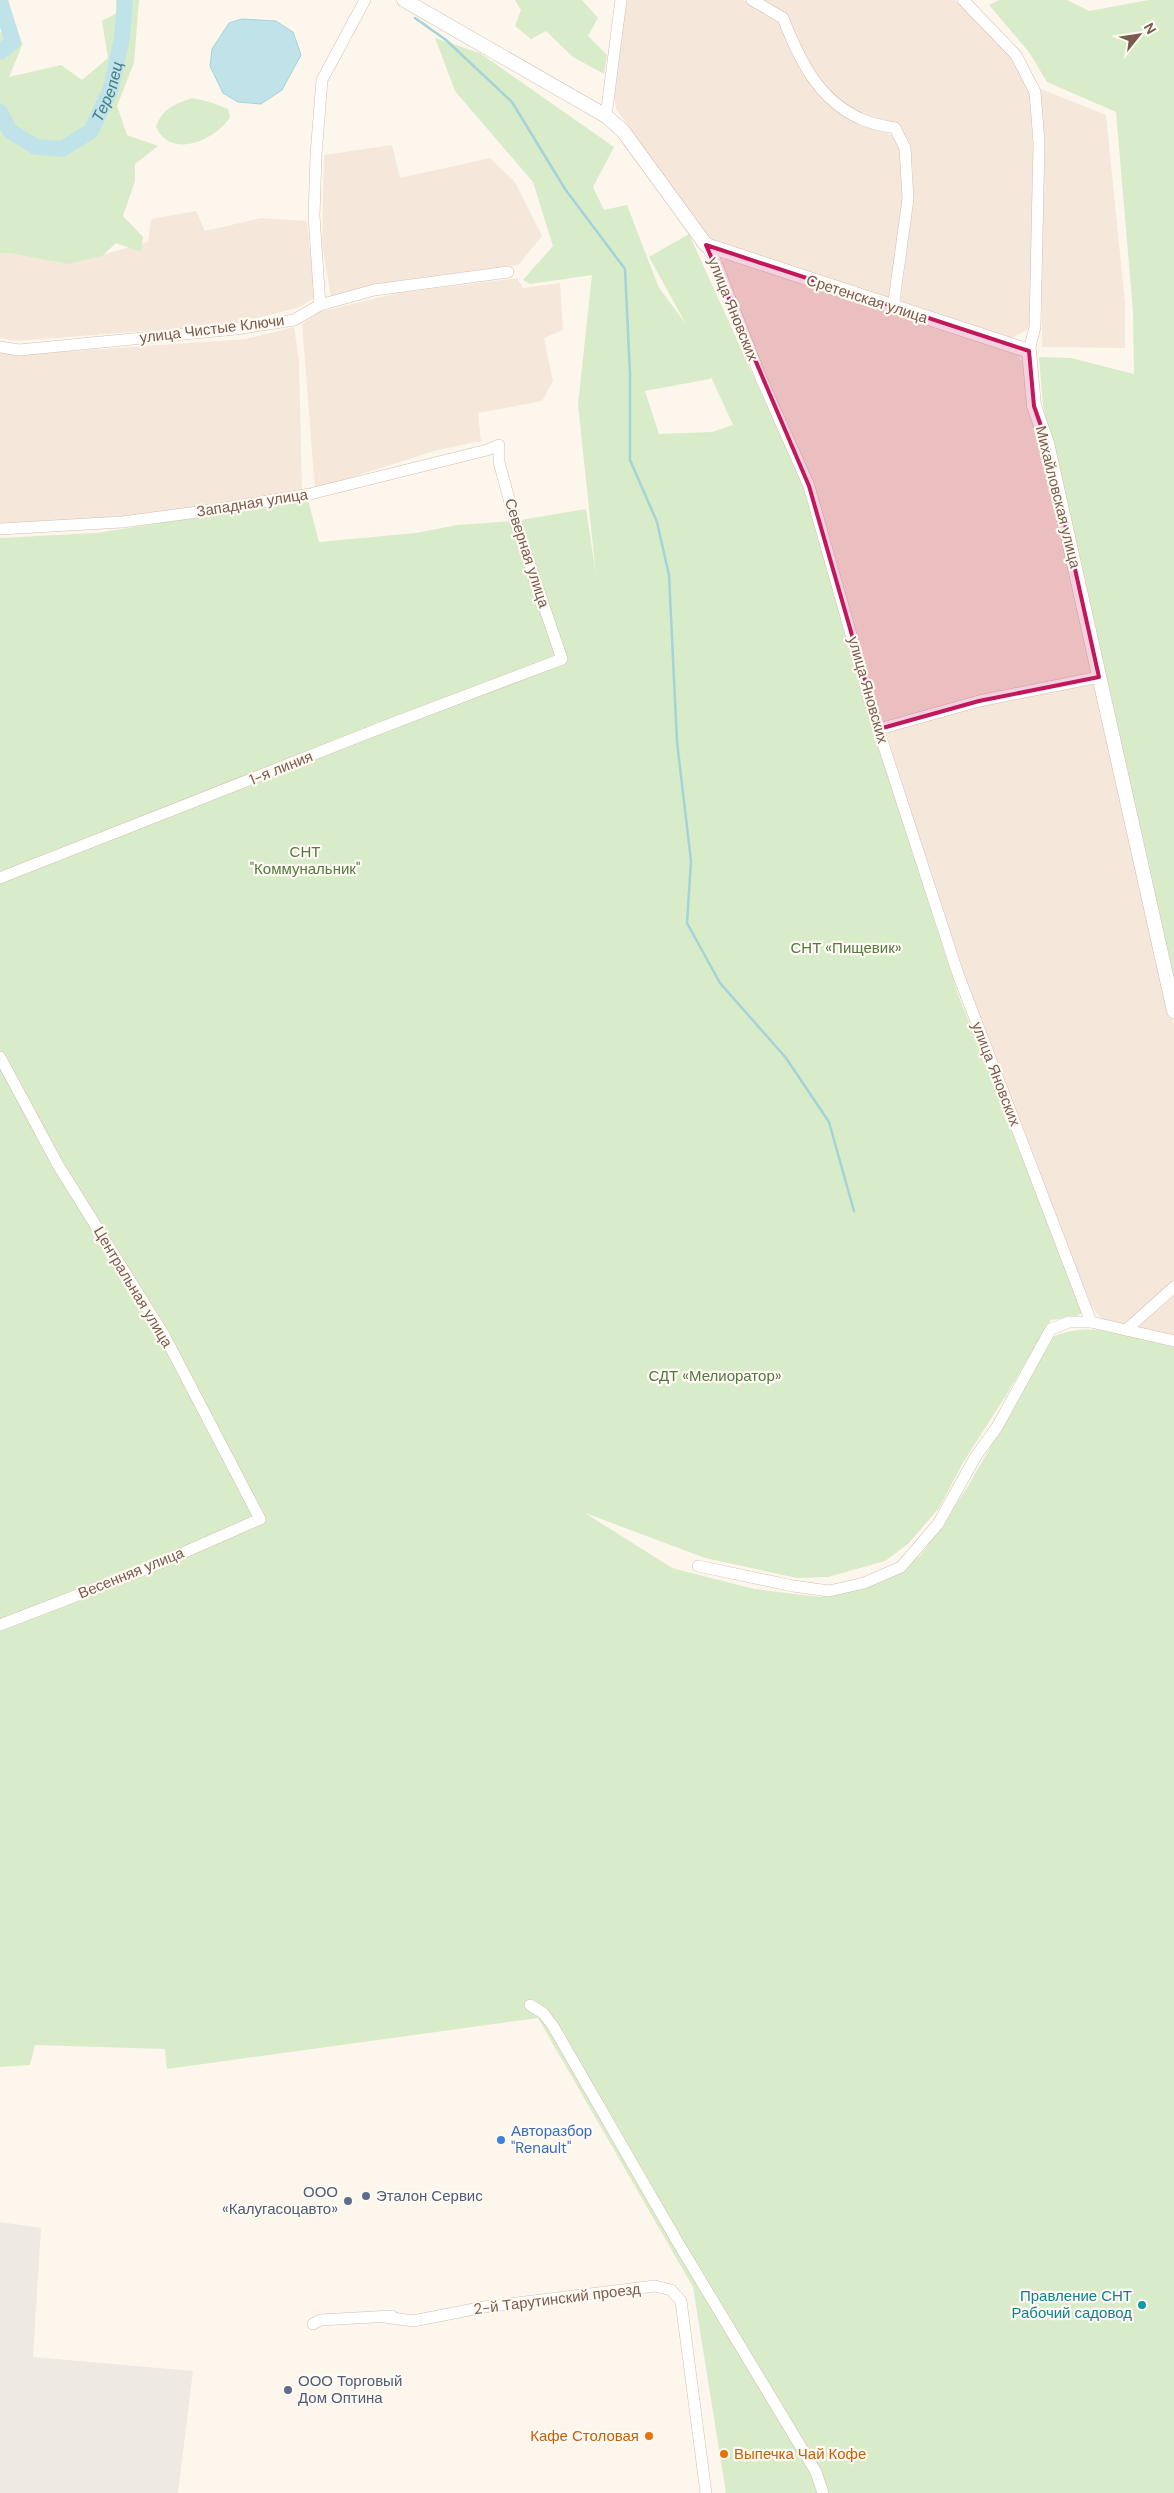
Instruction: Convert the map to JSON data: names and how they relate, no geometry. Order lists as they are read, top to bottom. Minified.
{"streets":{"street":["Сретенская улица","улица Яновских","улица Чистые Ключи","Михайловская улица","Западная улица","Северная улица","1-я линия","Центральная улица","Весенняя улица","2-й Тарутинский проезд"]},"crossings":[["Сретенская улица","улица Яновских"],["Сретенская улица","Михайловская улица"],["Западная улица","Северная улица"],["Северная улица","1-я линия"],["Центральная улица","Весенняя улица"]],"water":["Терепец"],"parks":["СНТ \"Коммунальник\"","СНТ «Пищевик»","СДТ «Мелиоратор»"],"places":["Авторазбор \"Renault\"","Эталон Сервис","ООО «Калугасоцавто»","Правление СНТ Рабочий садовод","ООО Торговый Дом Оптина","Кафе Столовая","Выпечка Чай Кофе"],"north":"top right"}
